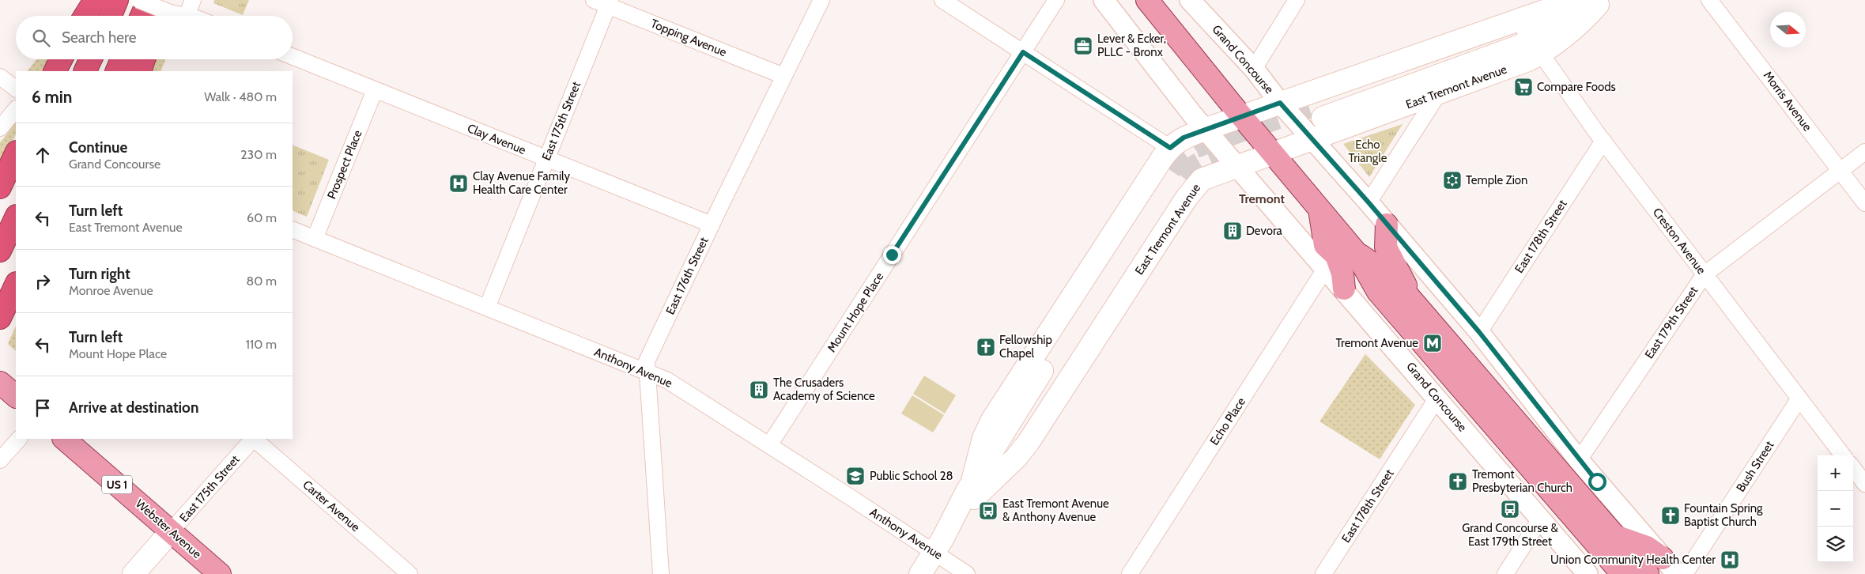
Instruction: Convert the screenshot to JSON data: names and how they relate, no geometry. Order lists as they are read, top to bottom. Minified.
{"streets":{"main road":["Grand Concourse","East Tremont Avenue","East 175th Street","US 1","Webster Avenue"],"street":["Topping Avenue","Morris Avenue","Clay Avenue","Prospect Place","East 178th Street","Creston Avenue","East 176th Street","Mount Hope Place","East 179th Street","Anthony Avenue","Echo Place","Bush Street","Carter Avenue"]},"crossings":[["Topping Avenue","East 175th Street"],["Topping Avenue","East 176th Street"],["Grand Concourse","East Tremont Avenue"],["Grand Concourse","East 178th Street"],["Grand Concourse","East 179th Street"],["Grand Concourse","Echo Place"],["East Tremont Avenue","Creston Avenue"],["East Tremont Avenue","Anthony Avenue"],["Morris Avenue","East 179th Street"],["East 175th Street","Clay Avenue"],["East 175th Street","Anthony Avenue"],["East 175th Street","Webster Avenue"],["Clay Avenue","Prospect Place"],["Clay Avenue","East 176th Street"],["Prospect Place","Anthony Avenue"],["East 178th Street","Creston Avenue"],["Creston Avenue","East 179th Street"],["Creston Avenue","Bush Street"],["East 176th Street","Anthony Avenue"],["Mount Hope Place","Anthony Avenue"]],"districts":["Tremont"],"parks":["Echo Triangle"],"places":{"office":["Lever & Ecker, PLLC - Bronx"],"supermarket":["Compare Foods"],"synagogue":["Temple Zion"],"hospital":["Clay Avenue Family Health Care Center","Union Community Health Center"],"building":["Devora","The Crusaders Academy of Science"],"metro station":["Tremont Avenue"],"church":["Fellowship Chapel","Tremont Presbyterian Church","Fountain Spring Baptist Church"],"school or university":["Public School 28"],"bus stop":["Grand Concourse & East 179th Street","East Tremont Avenue & Anthony Avenue"]},"north":"right","page":{"search":"Search here","heading":["6 min","Walk · 480 m"],"list":[["Continue","Grand Concourse","230 m"],["Turn left","East Tremont Avenue","60 m"],["Turn right","Monroe Avenue","80 m"],["Turn left","Mount Hope Place","110 m"],"Arrive at destination"],"map_buttons":["+","−"]}}
